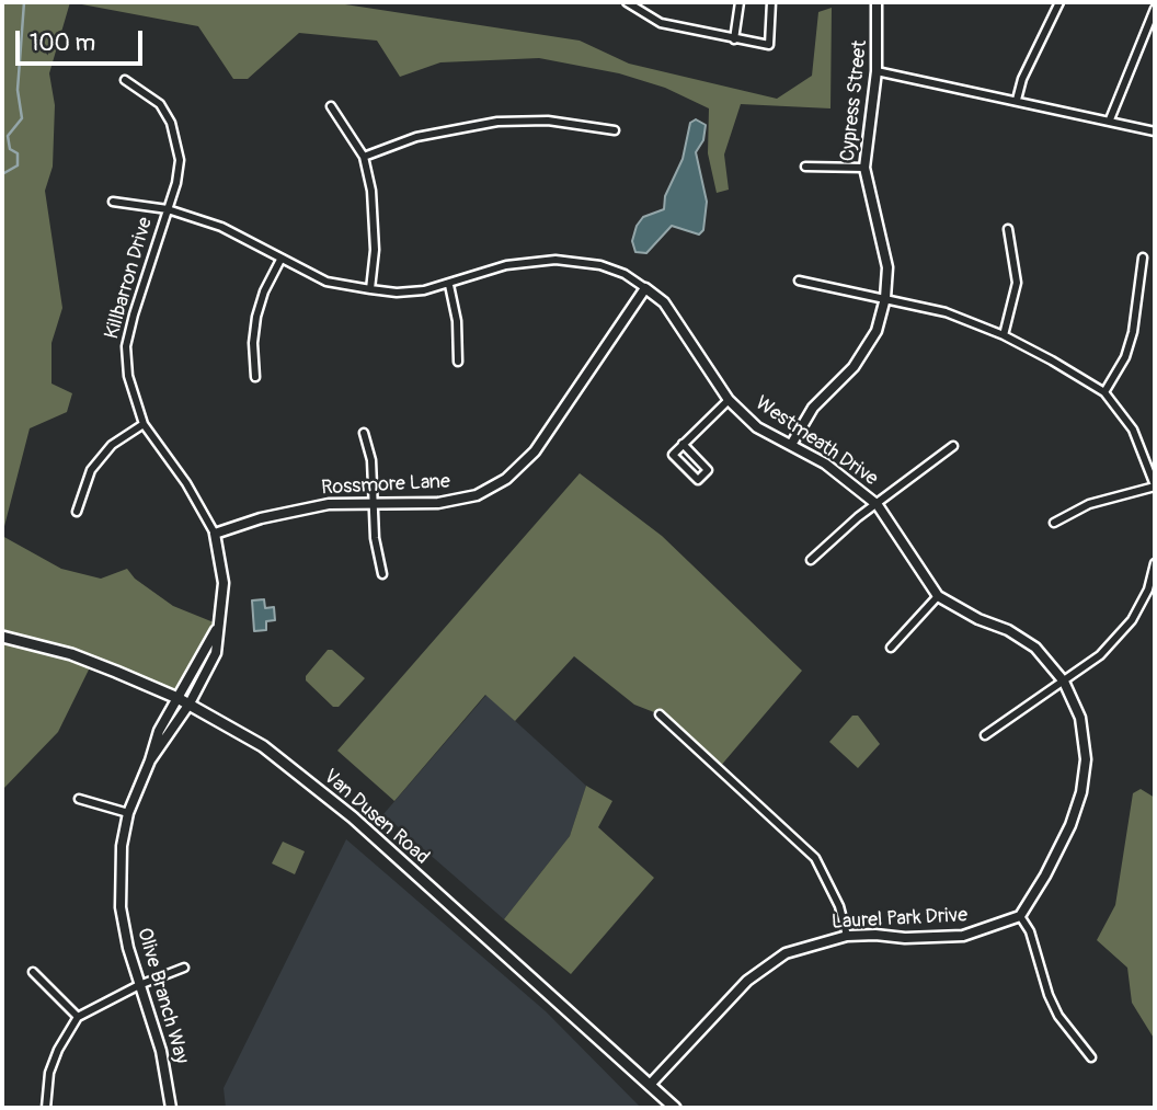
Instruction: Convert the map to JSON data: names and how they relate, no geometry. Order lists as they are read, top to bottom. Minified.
{"streets":{"main road":["Van Dusen Road"],"street":["Cypress Street","Killbarron Drive","Westmeath Drive","Rossmore Lane","Laurel Park Drive","Olive Branch Way"]},"crossings":[["Cypress Street","Westmeath Drive"],["Killbarron Drive","Westmeath Drive"],["Killbarron Drive","Rossmore Lane"],["Killbarron Drive","Van Dusen Road"],["Killbarron Drive","Olive Branch Way"],["Westmeath Drive","Rossmore Lane"],["Westmeath Drive","Laurel Park Drive"],["Van Dusen Road","Laurel Park Drive"],["Van Dusen Road","Olive Branch Way"]],"scale_bar":"100 m"}
